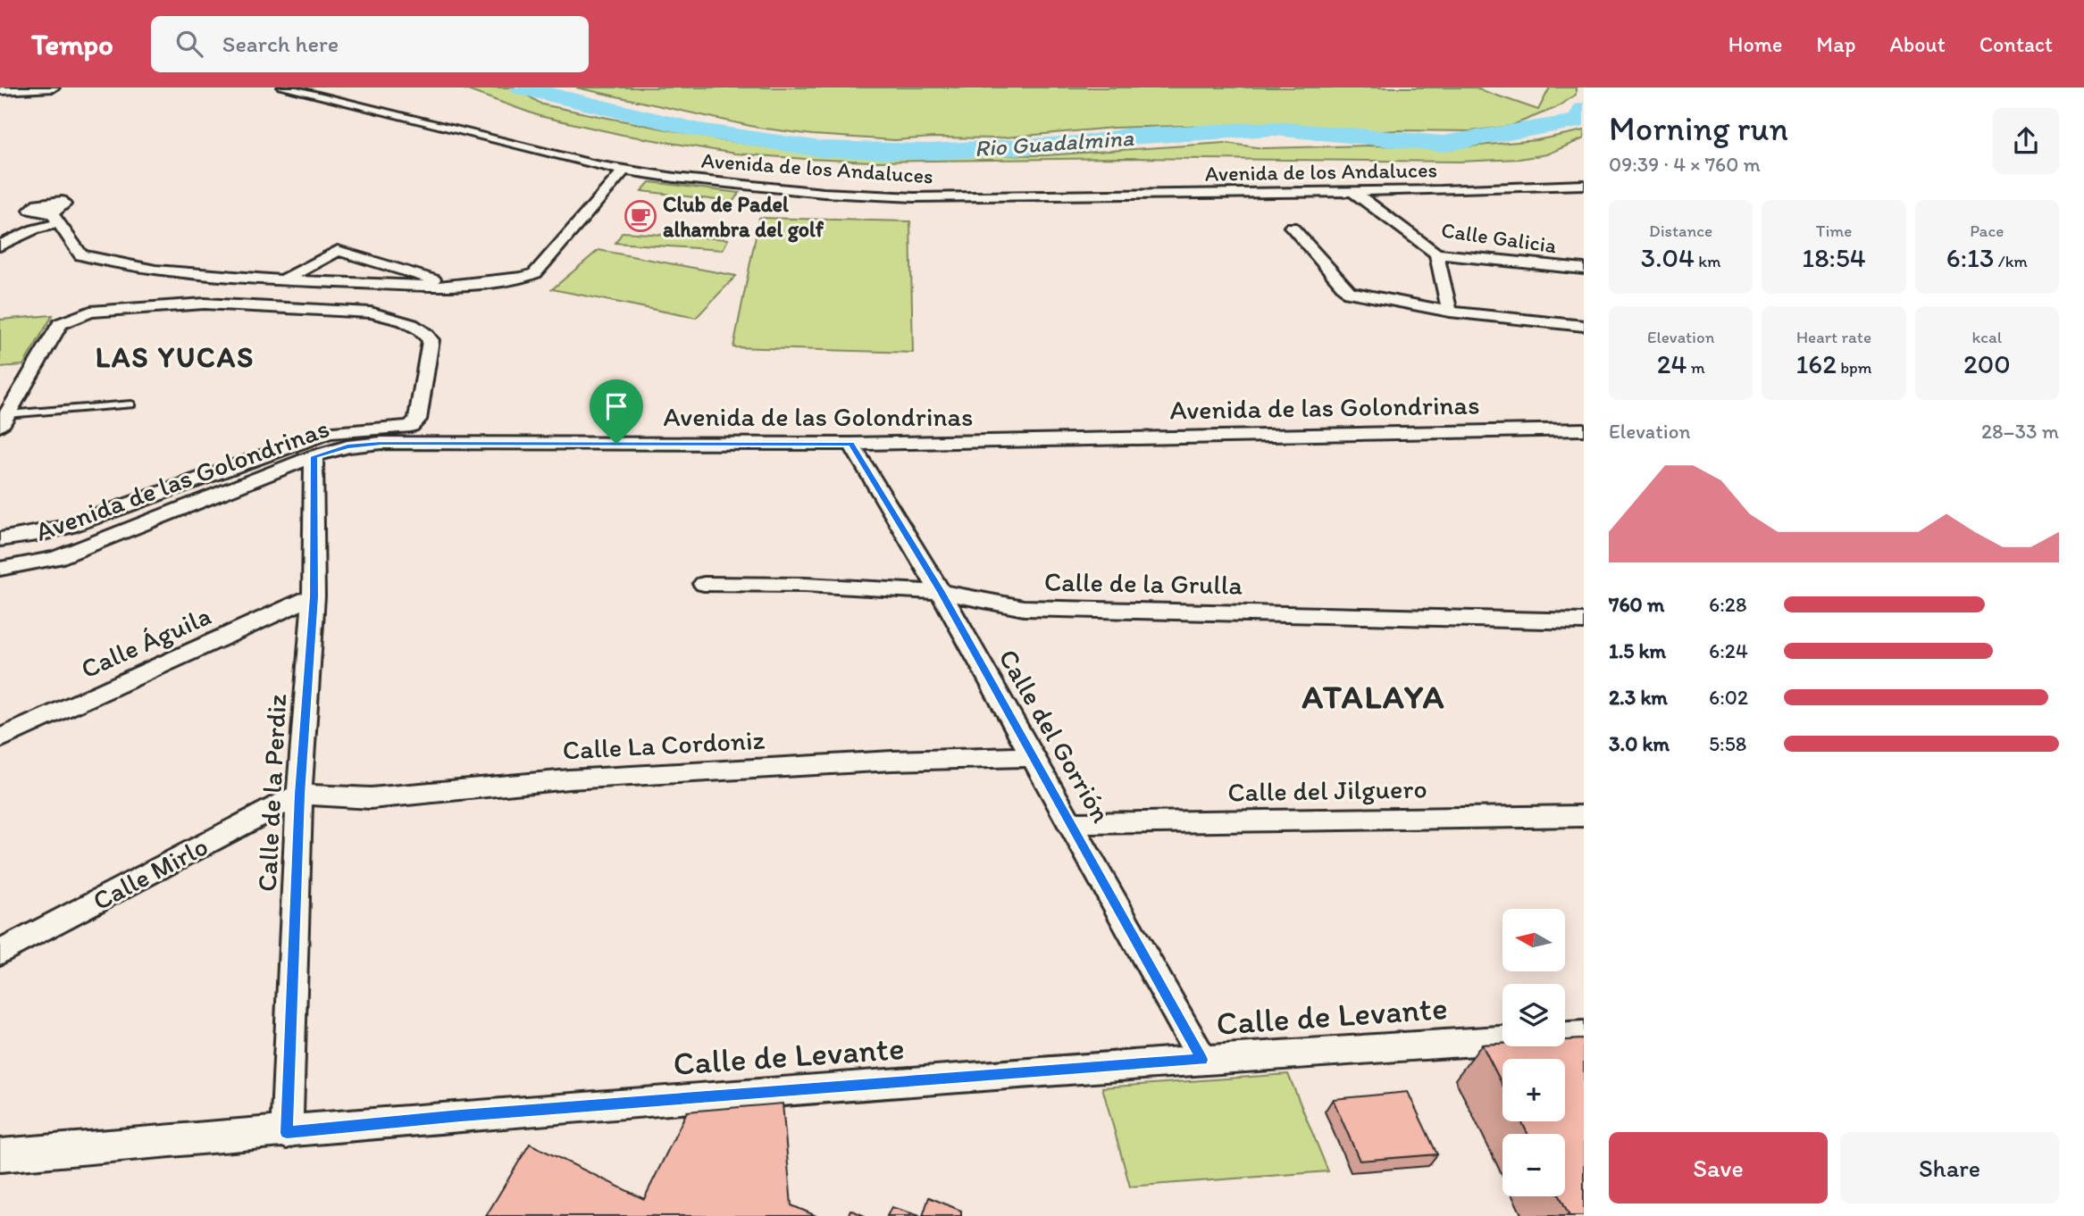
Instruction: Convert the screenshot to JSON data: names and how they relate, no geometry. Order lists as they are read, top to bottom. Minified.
{"streets":{"street":["Avenida de los Andaluces","Calle Galicia","Avenida de las Golondrinas","Calle de la Grulla","Calle Águila","Calle del Gorrión","Calle La Cordoniz","Calle del Jilguero","Calle de la Perdiz","Calle Mirlo","Calle de Levante"]},"crossings":[["Avenida de los Andaluces","Calle Galicia"],["Avenida de las Golondrinas","Calle del Gorrión"],["Avenida de las Golondrinas","Calle de la Perdiz"],["Calle de la Grulla","Calle del Gorrión"],["Calle Águila","Calle de la Perdiz"],["Calle del Gorrión","Calle La Cordoniz"],["Calle del Gorrión","Calle del Jilguero"],["Calle del Gorrión","Calle de Levante"],["Calle La Cordoniz","Calle de la Perdiz"],["Calle La Cordoniz","Calle Mirlo"],["Calle de la Perdiz","Calle Mirlo"],["Calle de la Perdiz","Calle de Levante"]],"districts":["LAS YUCAS","ATALAYA"],"water":["Rio Guadalmina"],"places":{"cafe":["Club de Padel alhambra del golf"]},"north":"left","page":{"header":"Tempo","search":"Search here","nav":["Home","Map","About","Contact"],"heading":["Morning run","09:39 · 4 × 760 m"],"stats":[["Distance","3.04 km"],["Time","18:54"],["Pace","6:13 /km"],["Elevation","24 m"],["Heart rate","162 bpm"],["kcal","200"]],"chart":["Elevation","28–33 m"],"list":[{"name":"760 m","note":"6:28"},{"name":"1.5 km","note":"6:24"},{"name":"2.3 km","note":"6:02"},{"name":"3.0 km","note":"5:58"}],"map_buttons":["+","−"],"buttons":["Save","Share"]}}
